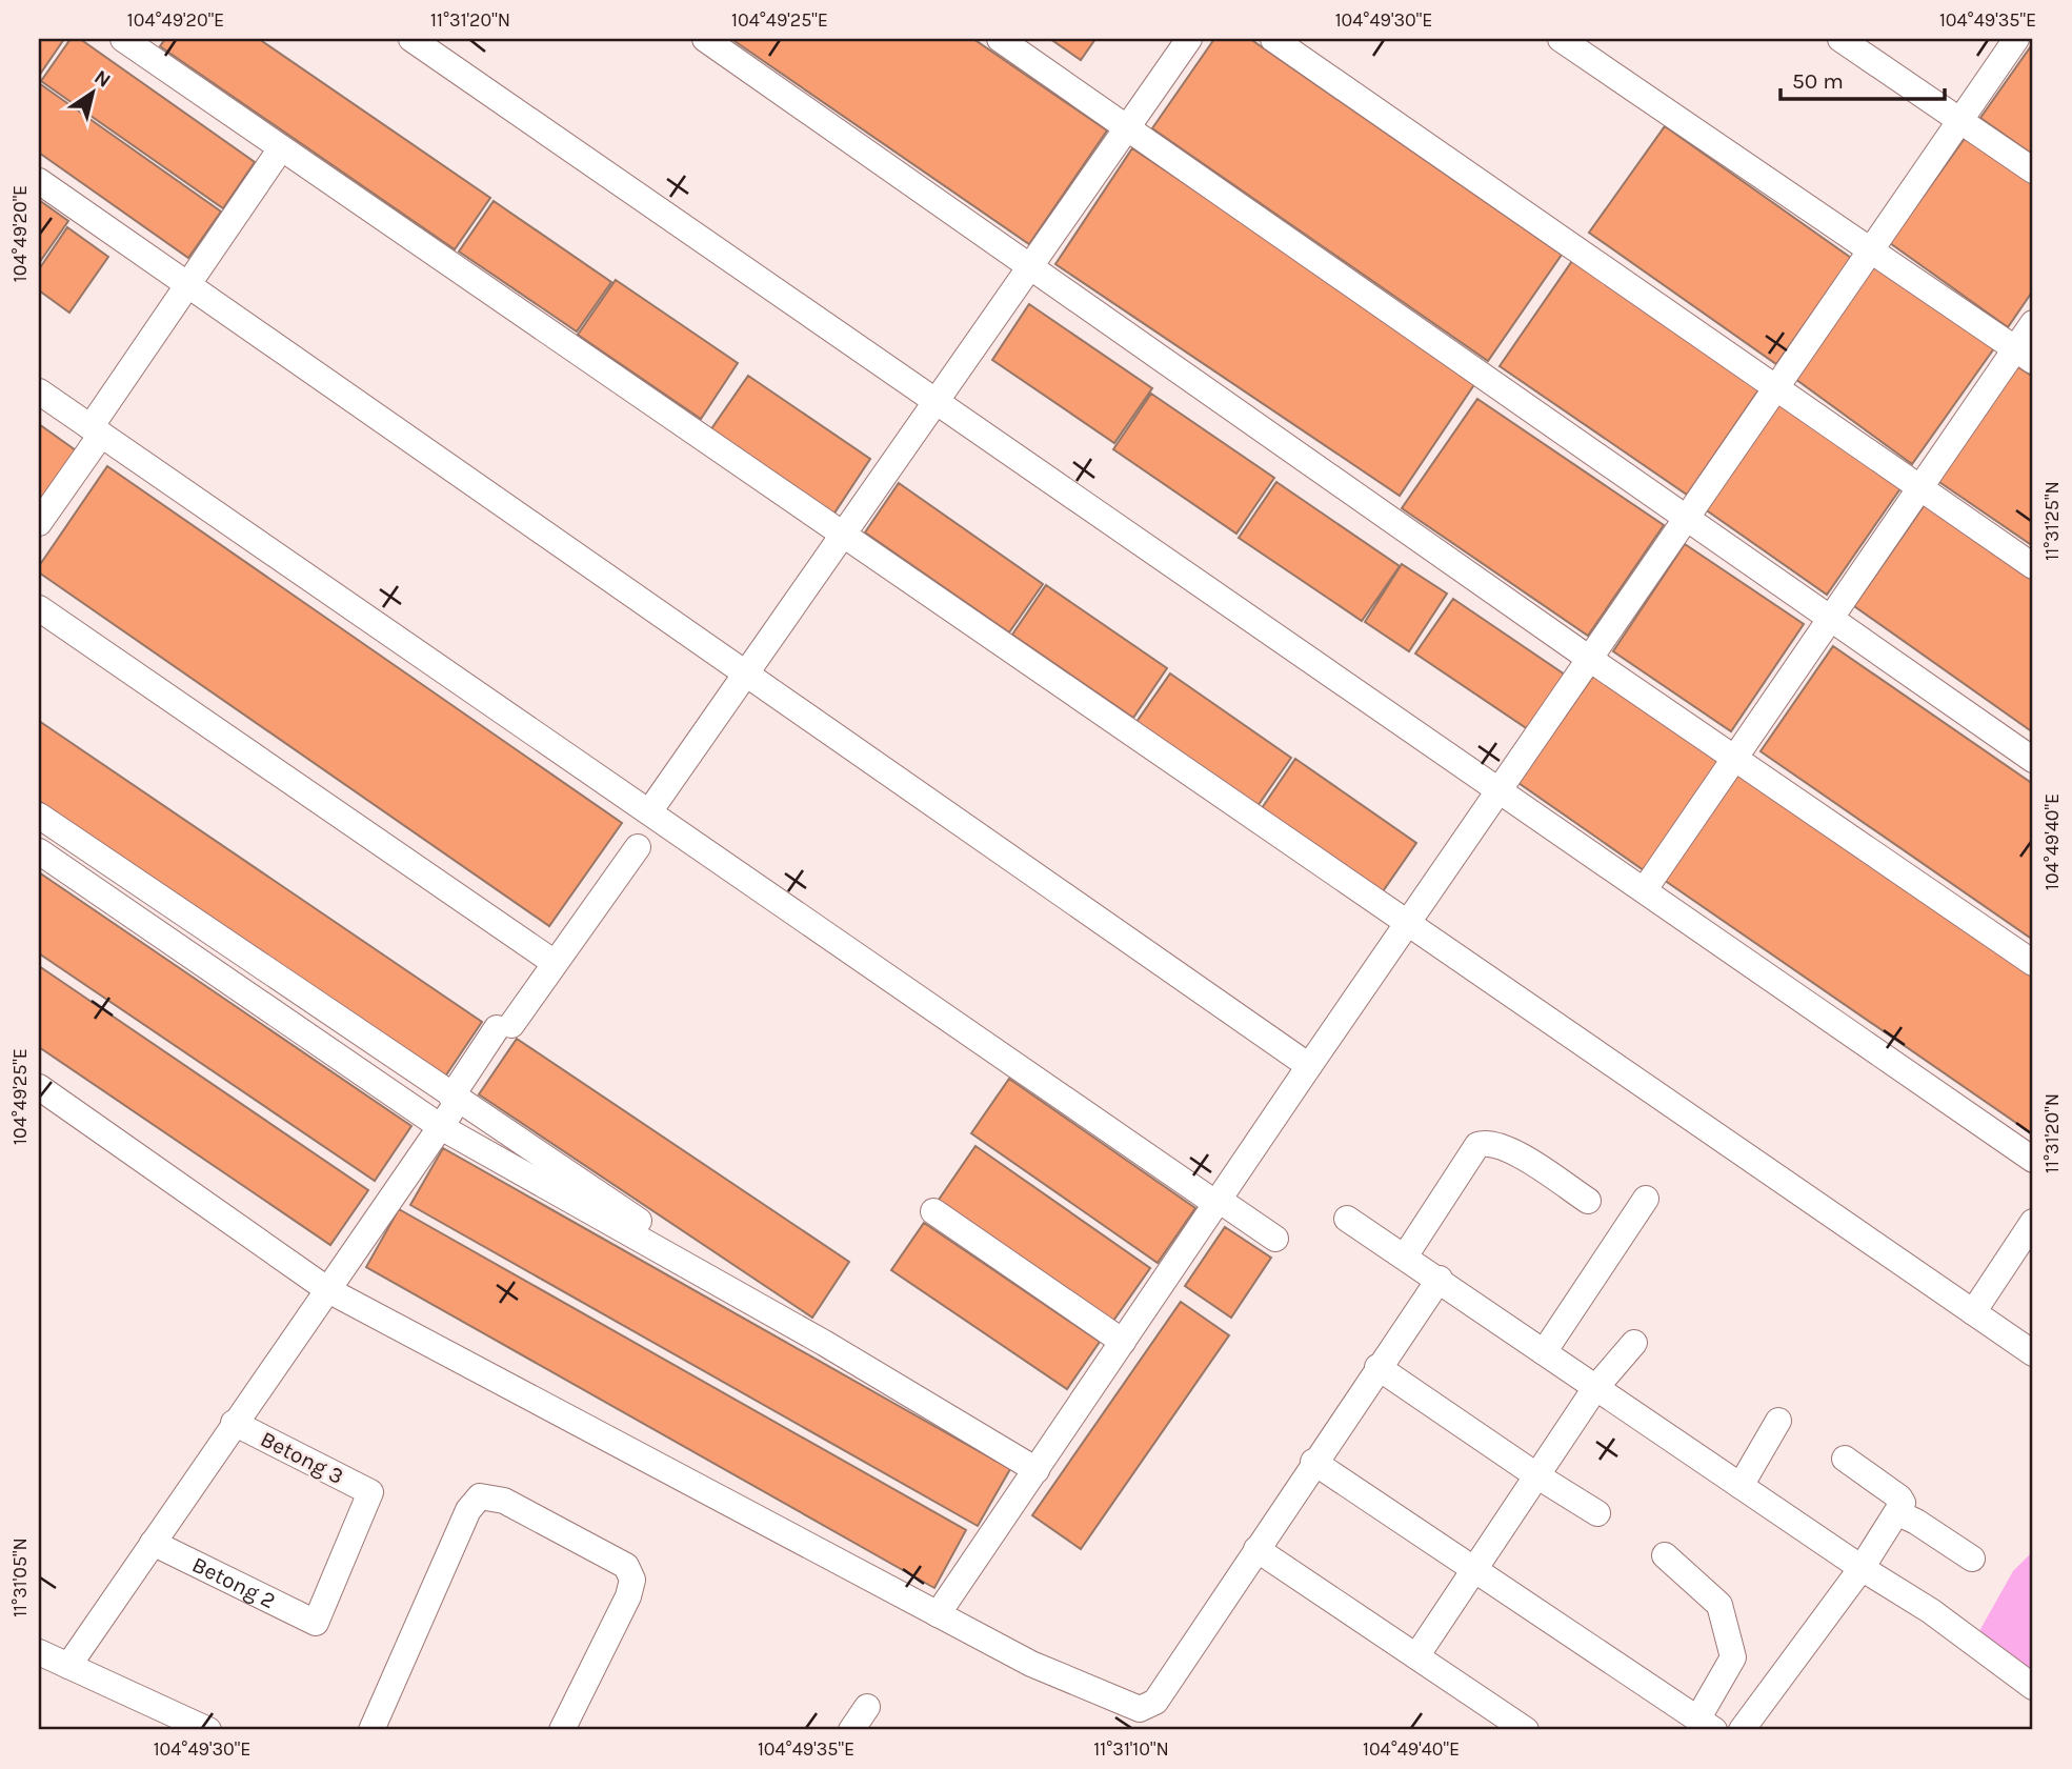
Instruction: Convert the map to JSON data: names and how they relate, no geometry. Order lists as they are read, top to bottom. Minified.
{"streets":{"street":["Betong 3","Betong 2"]},"crossings":[["Betong 3","Betong 2"]],"scale_bar":"50 m","north":"top right","coordinates":["104°49'20\"E","11°31'20\"N","104°49'25\"E","104°49'30\"E","104°49'35\"E","11°31'25\"N","104°49'40\"E","11°31'05\"N","11°31'10\"N"]}
